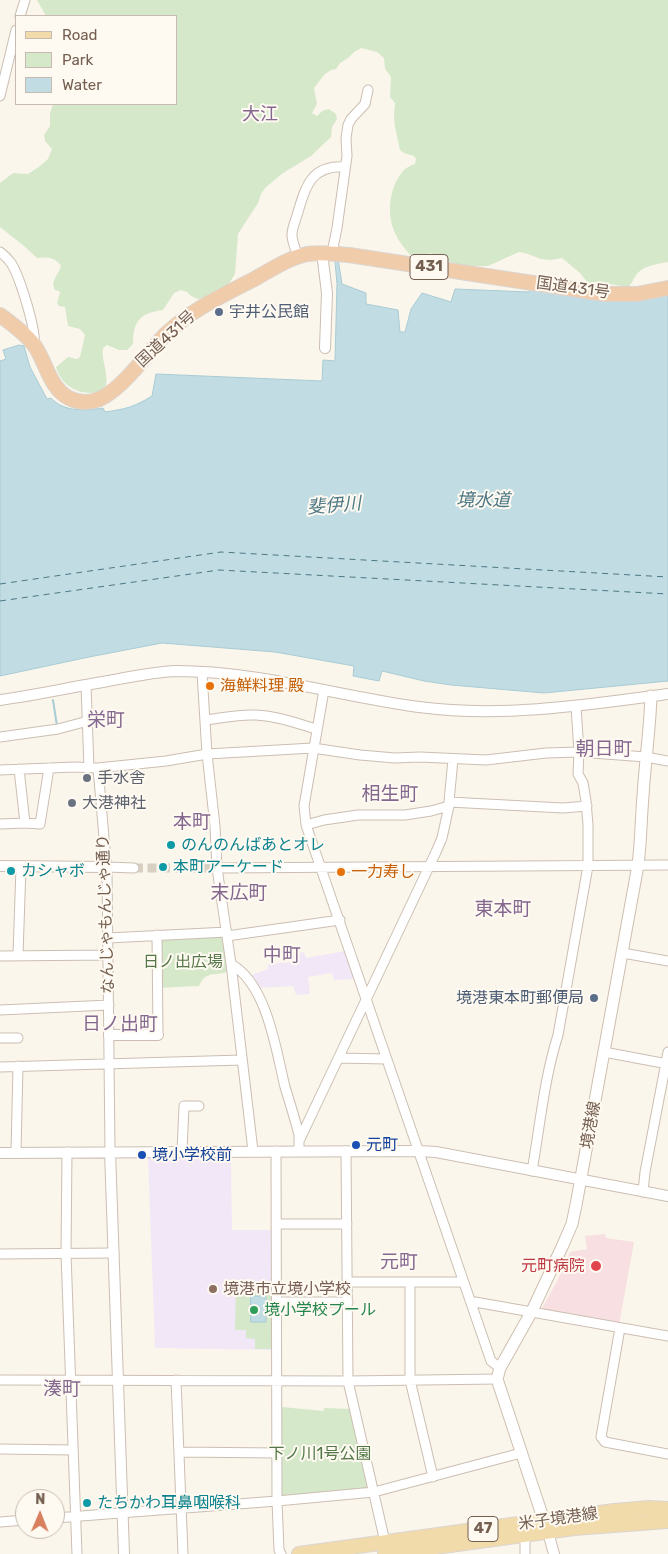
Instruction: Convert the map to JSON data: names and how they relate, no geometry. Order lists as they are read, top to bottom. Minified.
{"streets":{"highway":["431","国道431号"],"main road":["境港線","米子境港線","47"],"street":["なんじゃもんじゃ通り"]},"districts":["大江","栄町","朝日町","相生町","本町","末広町","東本町","中町","日ノ出町","元町","湊町"],"water":["境水道","斐伊川"],"parks":["日ノ出広場","下ノ川1号公園"],"places":["宇井公民館","海鮮料理 殿","手水舎","大港神社","のんのんばあとオレ","本町アーケード","カシャボ","一力寿し","境港東本町郵便局","元町","境小学校前","元町病院","境港市立境小学校","境小学校プール","たちかわ耳鼻咽喉科"],"legend":["Road","Park","Water"],"north":"top"}
